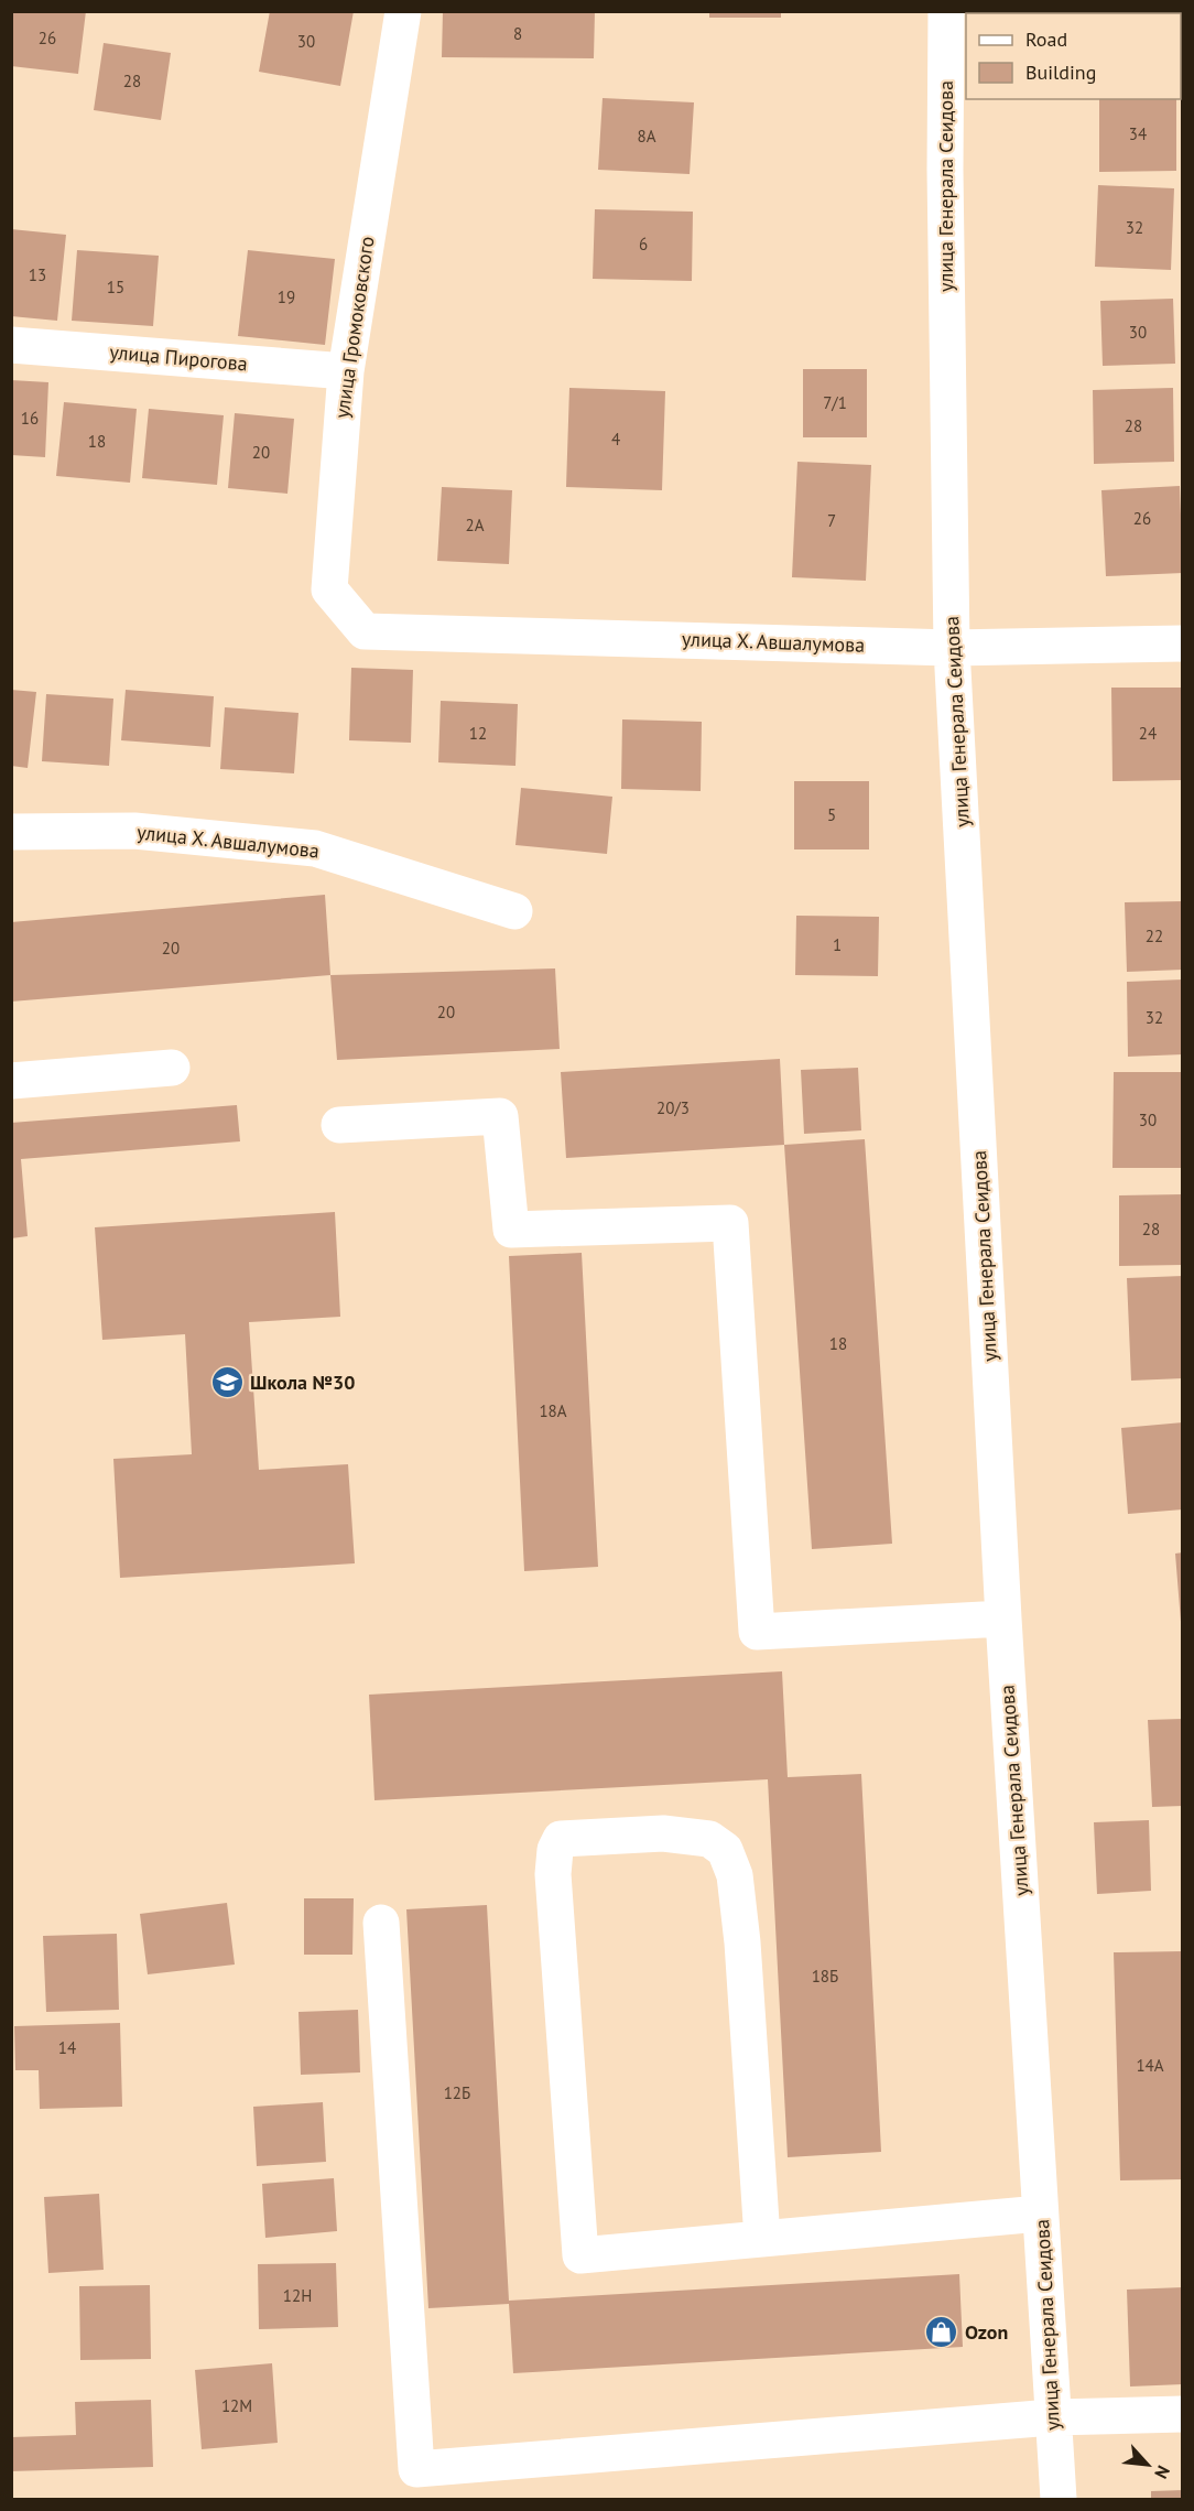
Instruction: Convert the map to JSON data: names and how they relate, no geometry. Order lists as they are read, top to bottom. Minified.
{"streets":{"street":["улица Генерала Сеидова","улица Громоковского","улица Пирогова","улица Х. Авшалумова"]},"crossings":[["улица Генерала Сеидова","улица Х. Авшалумова"],["улица Громоковского","улица Пирогова"],["улица Громоковского","улица Х. Авшалумова"]],"places":{"school or university":["Школа №30"],"shop":["Ozon"]},"house_numbers":["8","26","30","28","34","8А","32","6","13","15","19","30","7/1","16","28","4","18","20","26","7","2А","12","24","5","22","1","20","20","32","20/3","30","28","18","18А","18Б","14","14А","12Б","12Н","12М"],"legend":["Road","Building"],"north":"bottom right"}
